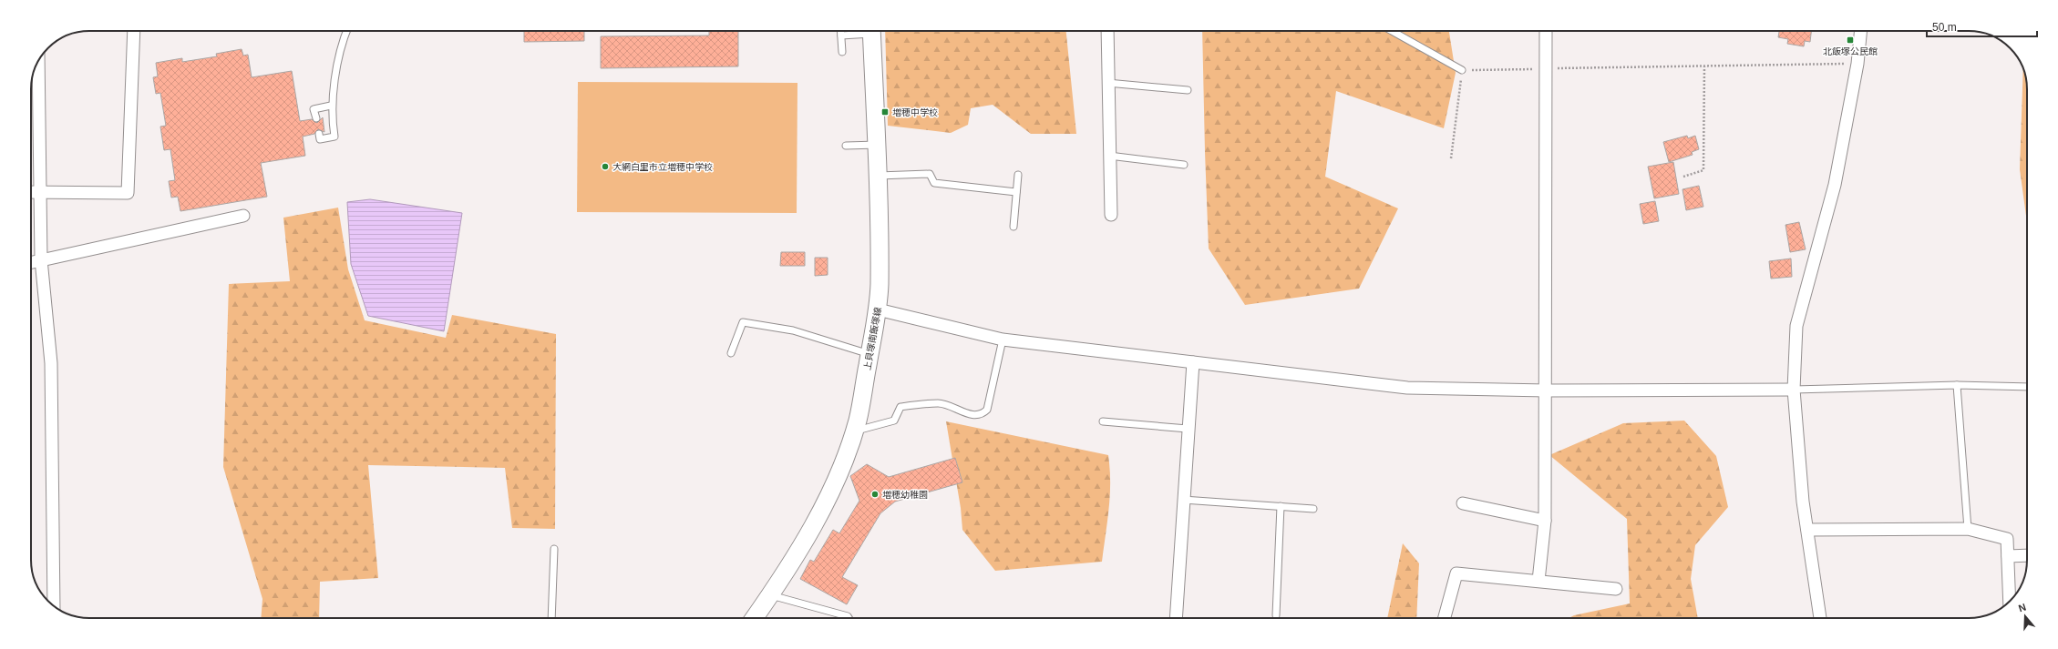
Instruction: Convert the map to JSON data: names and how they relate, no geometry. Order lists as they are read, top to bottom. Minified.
{"streets":{"street":["上貝塚南飯塚線"]},"places":{"transit":["北飯塚公民館","増穂中学校"],"other":["大網白里市立増穂中学校","増穂幼稚園"]},"scale_bar":"50 m","north":"top"}
